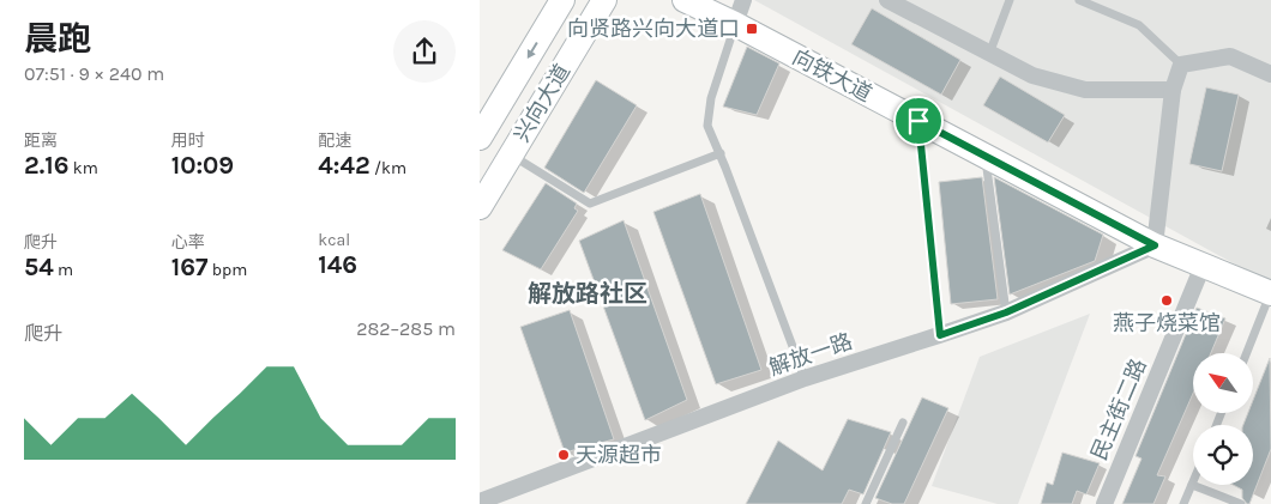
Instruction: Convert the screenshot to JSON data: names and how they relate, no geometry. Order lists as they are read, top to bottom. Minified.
{"streets":{"street":["向铁大道","兴向大道","解放一路","民主街二路"]},"crossings":[["向铁大道","解放一路"],["向铁大道","民主街二路"]],"districts":["解放路社区"],"places":{"transit":["向贤路兴向大道口"],"other":["燕子烧菜馆","天源超市"]},"north":"top left","page":{"heading":["晨跑","07:51 · 9 × 240 m"],"stats":[["距离","2.16 km"],["用时","10:09"],["配速","4:42 /km"],["爬升","54 m"],["心率","167 bpm"],["kcal","146"]],"chart":["爬升","282–285 m"]}}
